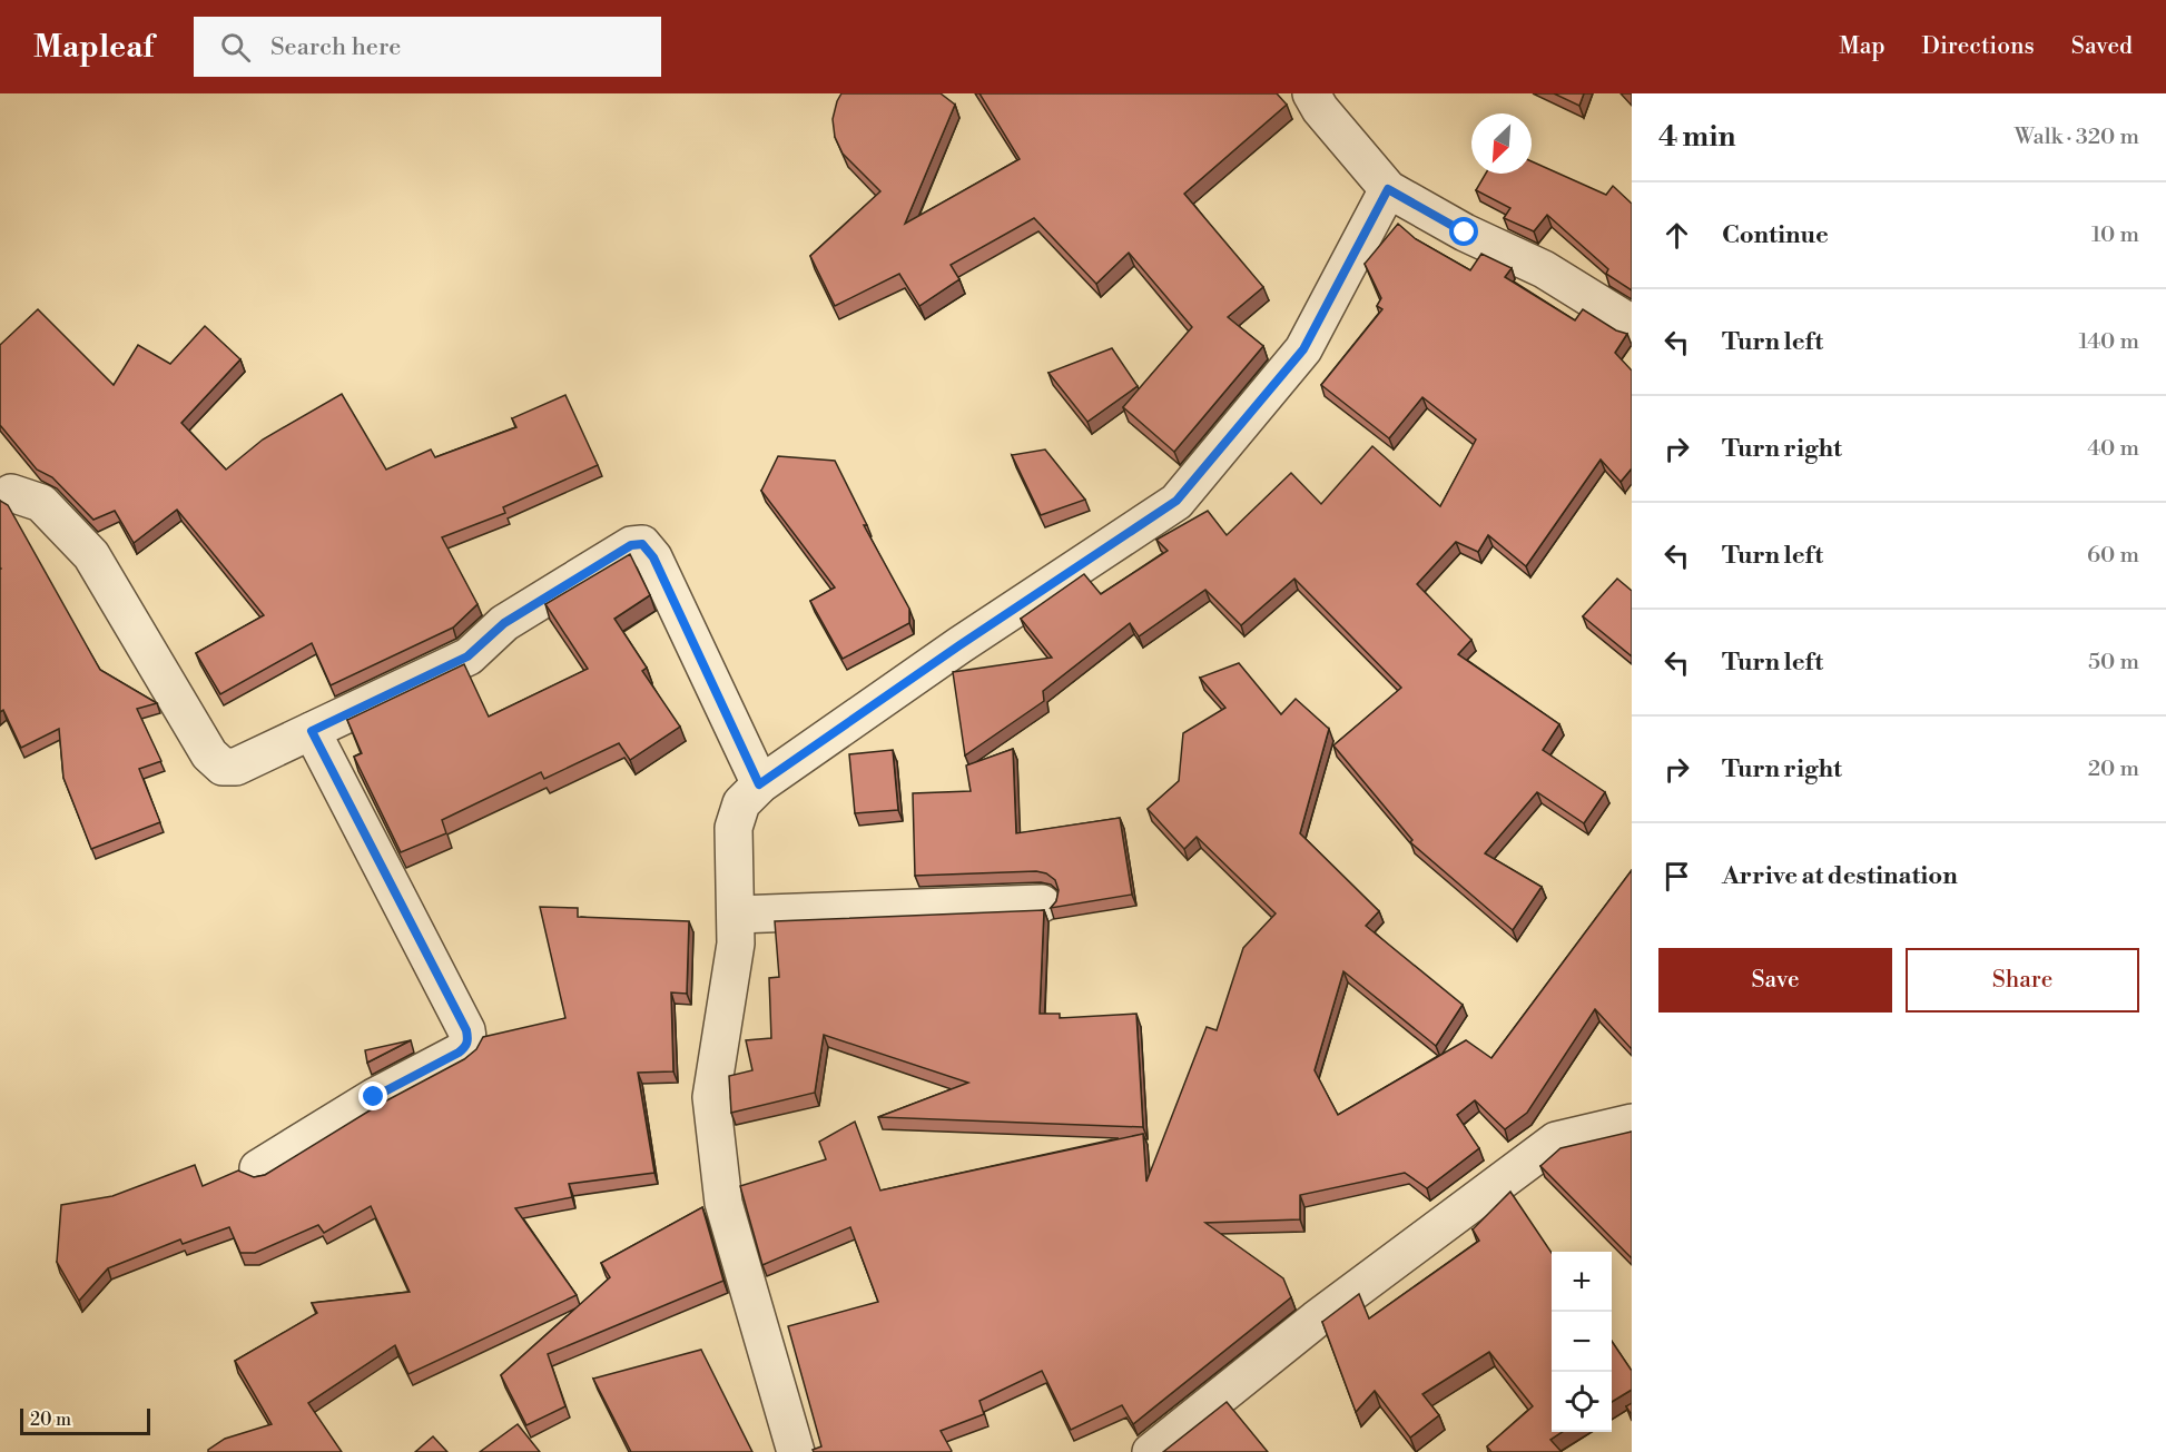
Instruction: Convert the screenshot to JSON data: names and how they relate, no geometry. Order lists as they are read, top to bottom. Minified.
{"scale_bar":"20 m","north":"bottom left","page":{"header":"Mapleaf","search":"Search here","nav":["Map","Directions","Saved"],"heading":["4 min","Walk · 320 m"],"list":[["Continue","10 m"],["Turn left","140 m"],["Turn right","40 m"],["Turn left","60 m"],["Turn left","50 m"],["Turn right","20 m"],"Arrive at destination"],"buttons":["Save","Share"],"map_buttons":["+","−"],"scale":"20 m"}}
